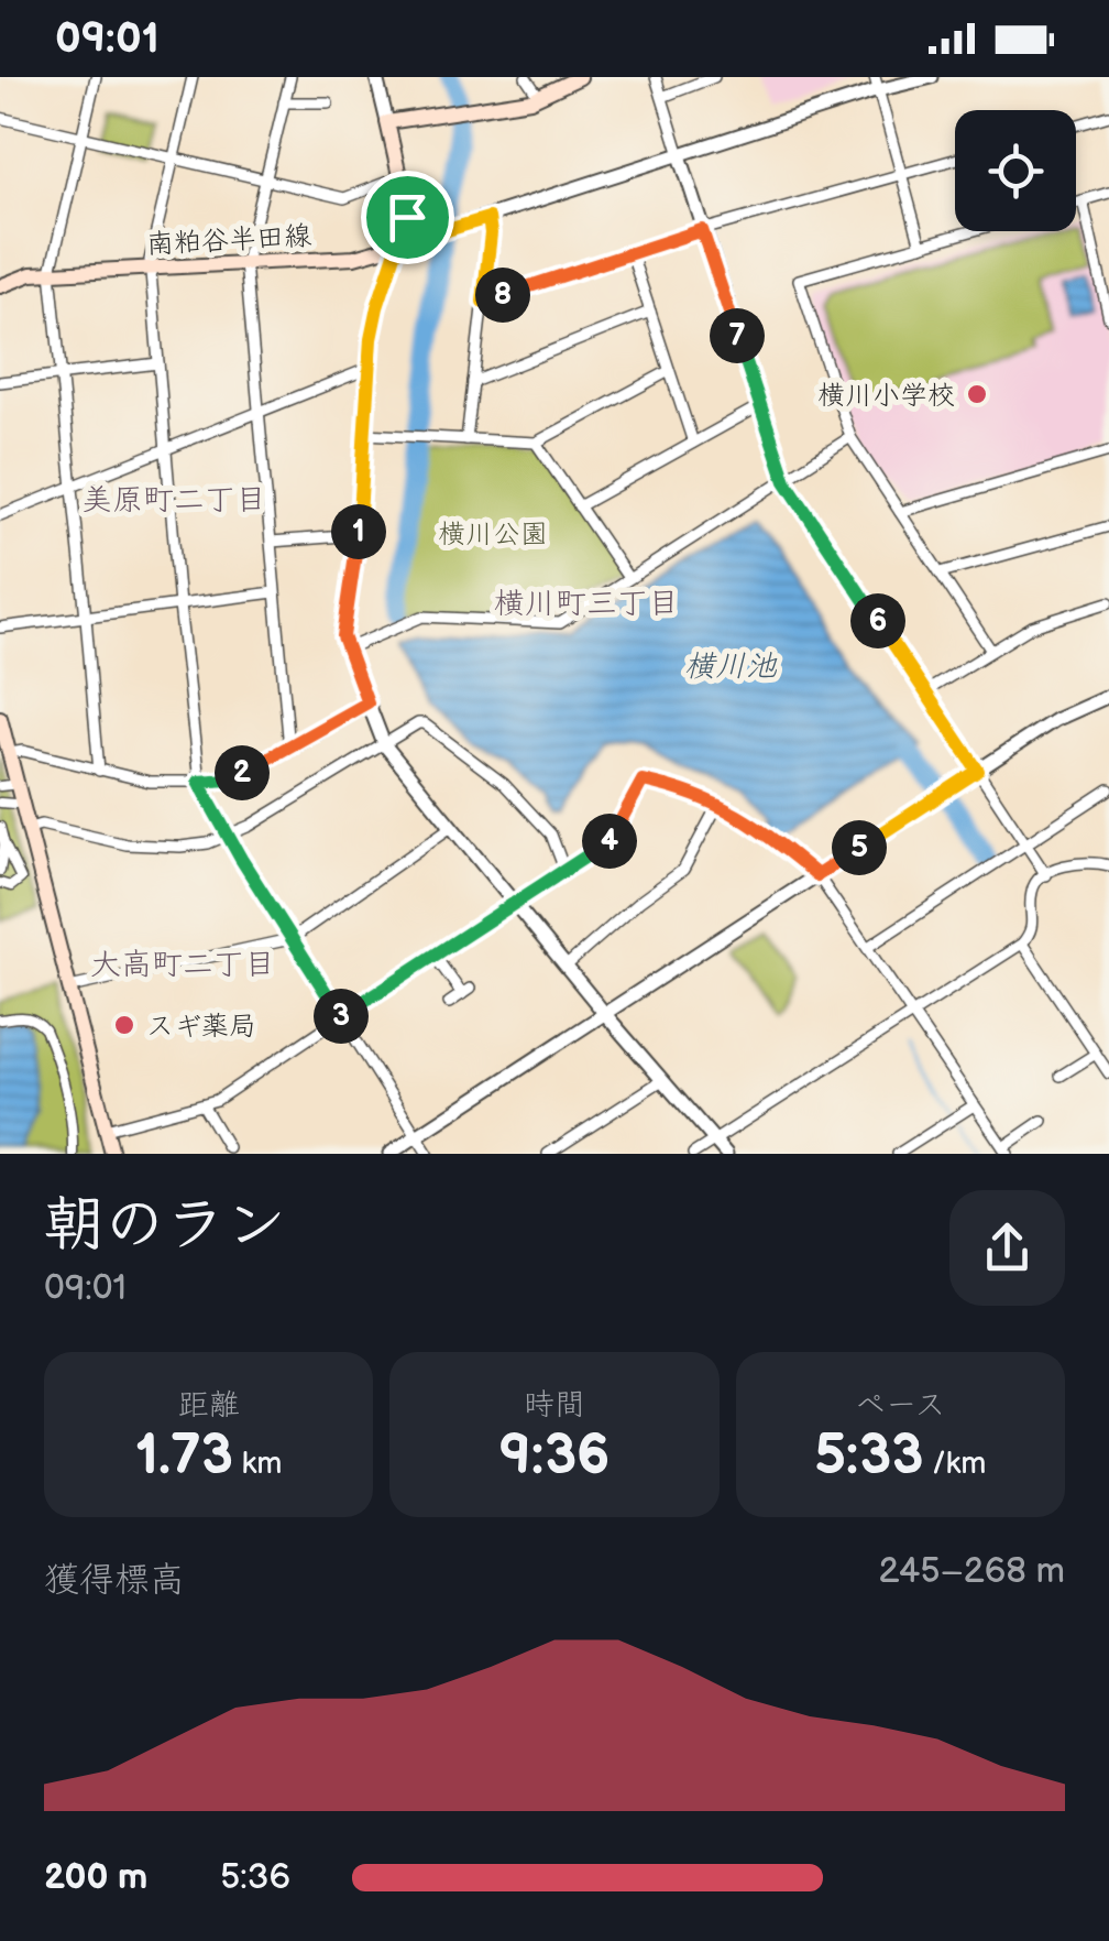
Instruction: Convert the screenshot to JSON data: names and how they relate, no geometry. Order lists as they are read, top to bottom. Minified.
{"streets":{"main road":["南粕谷半田線"]},"districts":["美原町二丁目","横川町三丁目","大高町二丁目"],"water":["横川池"],"parks":["横川公園"],"places":["横川小学校","スギ薬局"],"page":{"status":"09:01","pins":["8","7","1","6","2","4","5","3"],"heading":["朝のラン","09:01"],"stats":[["距離","1.73 km"],["時間","9:36"],["ペース","5:33 /km"]],"chart":["獲得標高","245–268 m"],"list":[{"name":"200 m","note":"5:36"}]}}
